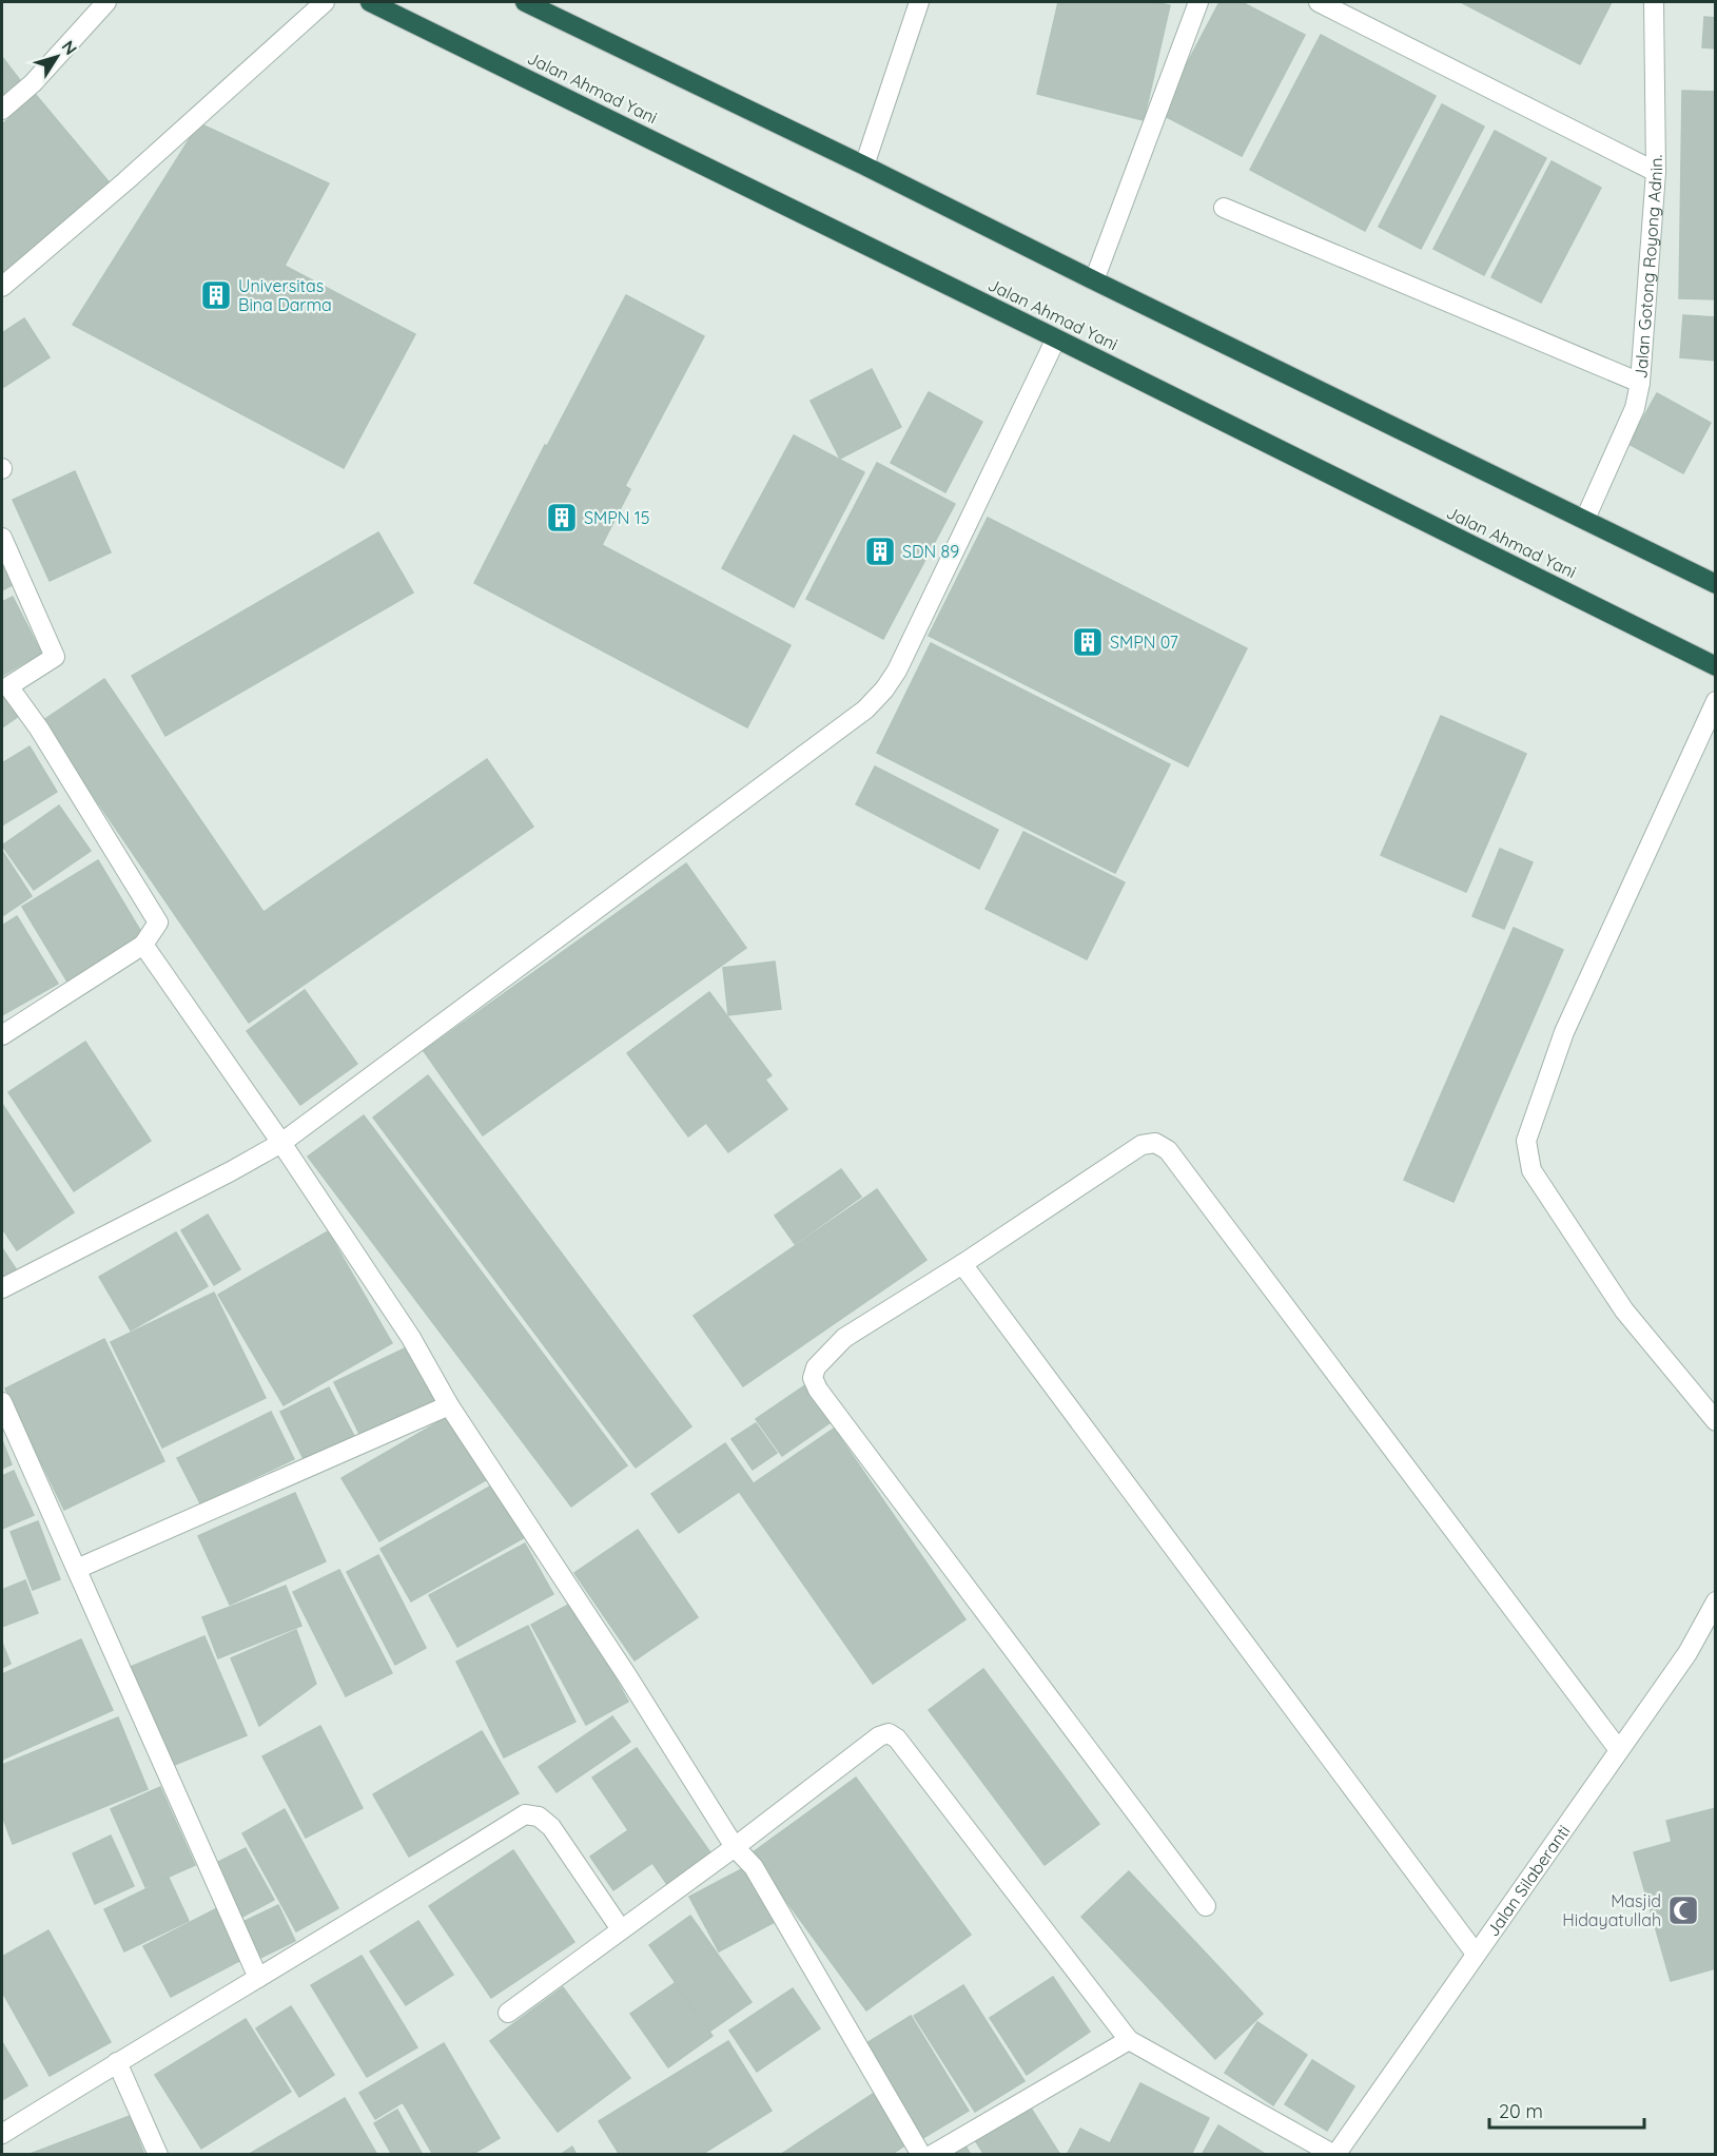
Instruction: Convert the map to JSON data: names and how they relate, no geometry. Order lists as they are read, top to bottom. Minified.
{"streets":{"highway":["Jalan Ahmad Yani"],"street":["Jalan Gotong Royong Adnin.","Jalan Silaberanti"]},"places":{"building":["Universitas Bina Darma","SMPN 15","SDN 89","SMPN 07"],"mosque":["Masjid Hidayatullah"]},"scale_bar":"20 m","north":"top right"}
